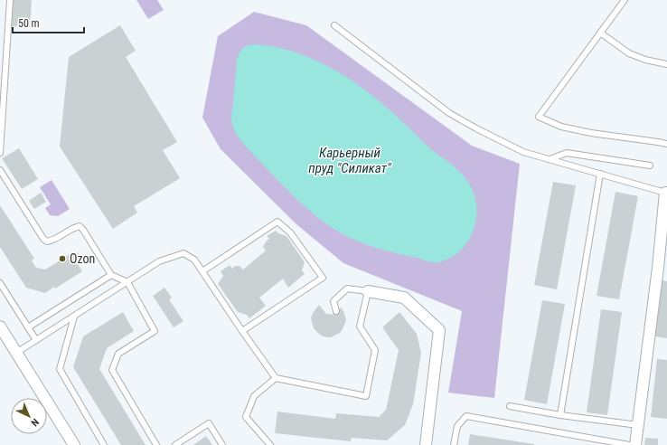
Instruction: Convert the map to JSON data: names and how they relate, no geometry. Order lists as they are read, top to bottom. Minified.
{"water":["Карьерный пруд \"Силикат\""],"places":["Ozon"],"scale_bar":"50 m","north":"bottom right"}
